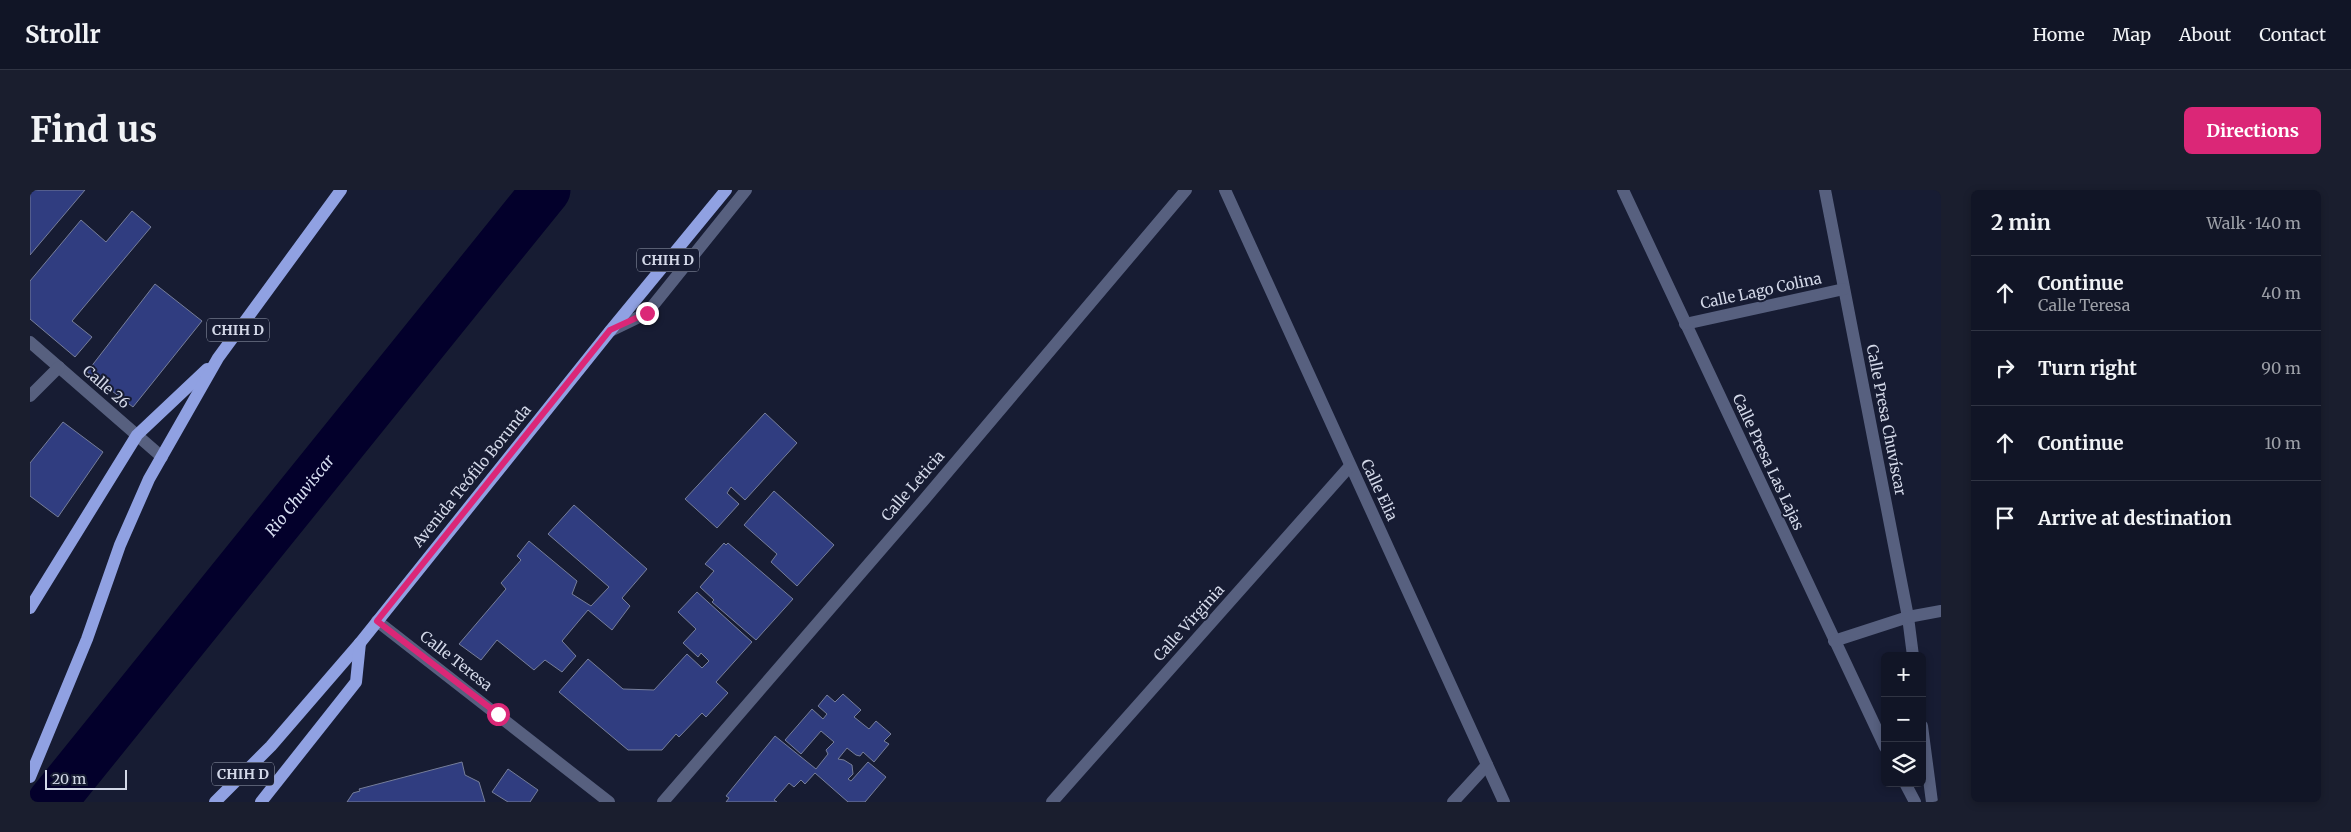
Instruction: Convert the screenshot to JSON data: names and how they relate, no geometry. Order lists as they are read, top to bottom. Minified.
{"streets":{"main road":["CHIH D","Avenida Teófilo Borunda"],"street":["Calle Lago Colina","Calle 26","Calle Presa Chuvíscar","Calle Presa Las Lajas","Calle Leticia","Calle Elia","Calle Virginia","Calle Teresa"]},"crossings":[["CHIH D","Calle 26"],["CHIH D","Avenida Teófilo Borunda"],["Calle Lago Colina","Calle Presa Chuvíscar"],["Calle Lago Colina","Calle Presa Las Lajas"],["Avenida Teófilo Borunda","Calle Teresa"],["Calle Elia","Calle Virginia"]],"water":["Rio Chuviscar"],"scale_bar":"20 m","page":{"header":"Strollr","nav":["Home","Map","About","Contact"],"buttons":"Directions","title":"Find us","heading":["2 min","Walk · 140 m"],"list":[["Continue","Calle Teresa","40 m"],["Turn right","90 m"],["Continue","10 m"],"Arrive at destination"],"map_buttons":["+","−"],"scale":"20 m"}}
